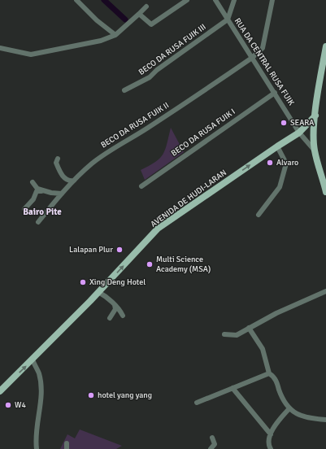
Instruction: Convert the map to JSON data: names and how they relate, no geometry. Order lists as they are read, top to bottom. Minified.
{"streets":{"main road":["AVENIDA DE HUDI-LARAN"],"street":["BECO DA RUSA FUIK III","RUA DA CENTRAL RUSA FUIK","BECO DA RUSA FUIK II","BECO DA RUSA FUIK I"]},"crossings":[["BECO DA RUSA FUIK III","RUA DA CENTRAL RUSA FUIK"],["RUA DA CENTRAL RUSA FUIK","BECO DA RUSA FUIK II"],["RUA DA CENTRAL RUSA FUIK","BECO DA RUSA FUIK I"],["RUA DA CENTRAL RUSA FUIK","AVENIDA DE HUDI-LARAN"]],"one_way":["AVENIDA DE HUDI-LARAN"],"districts":["Bairo Pite"],"places":["SEARA","Alvaro","Lalapan Plur","Multi Science Academy (MSA)","Xing Deng Hotel","hotel yang yang","W4"]}
